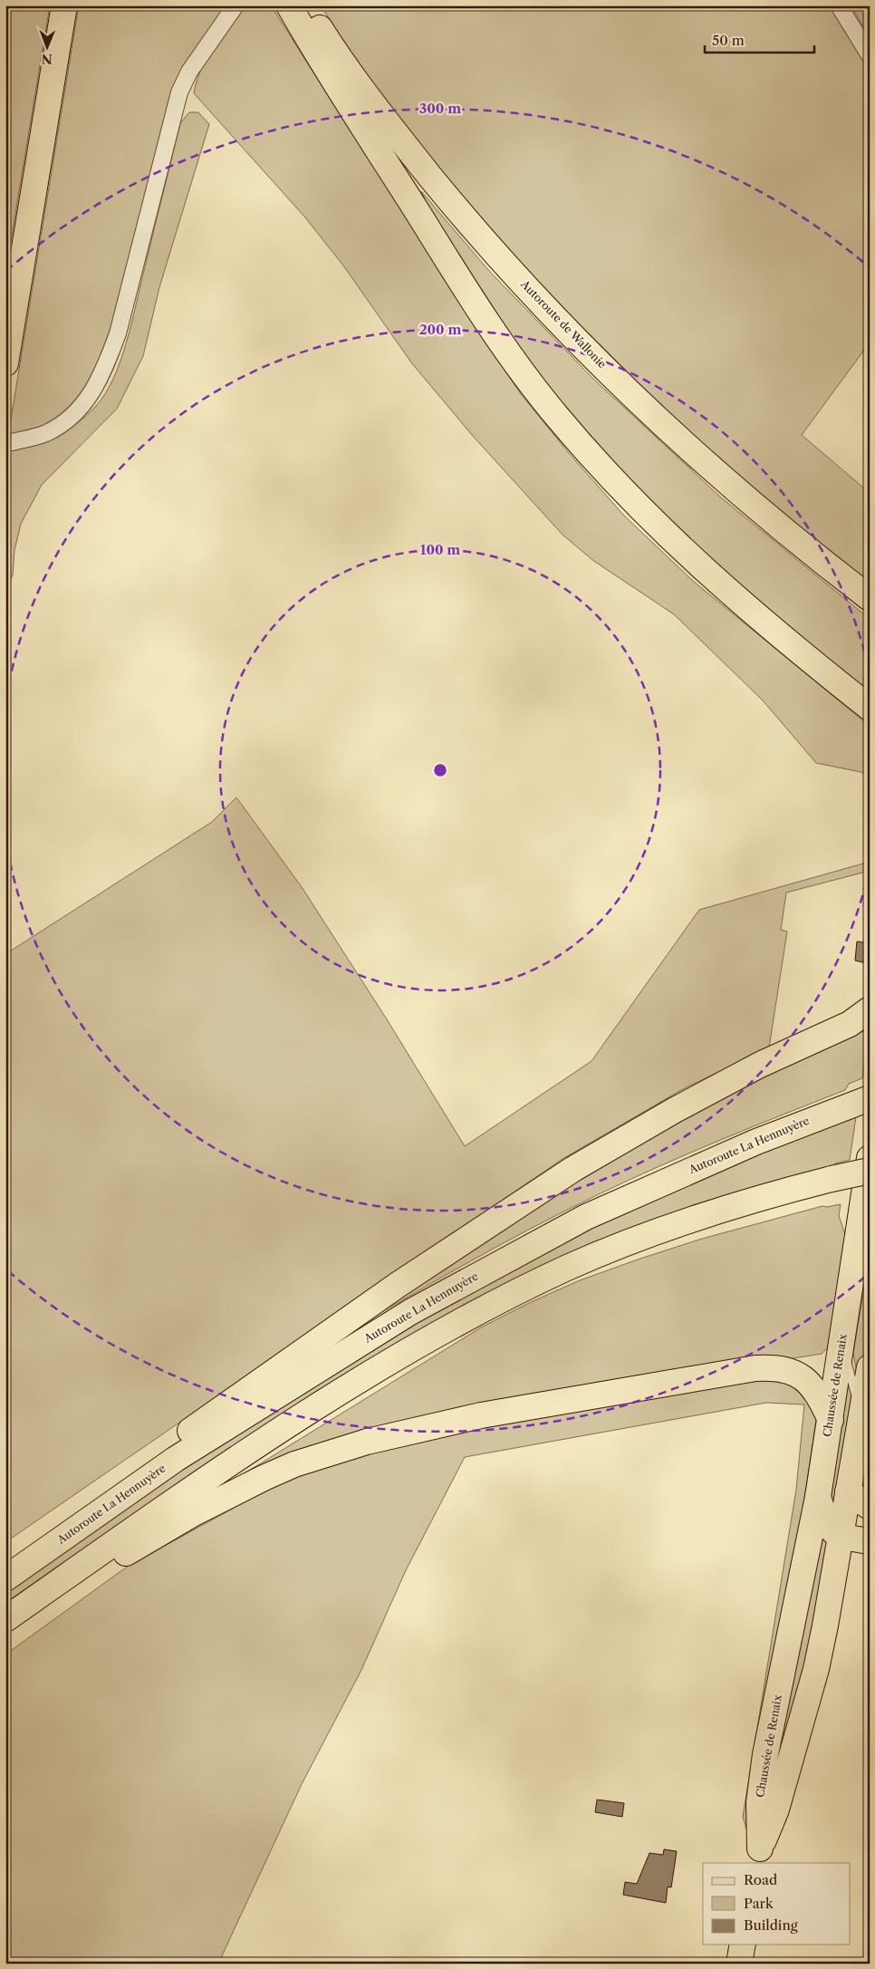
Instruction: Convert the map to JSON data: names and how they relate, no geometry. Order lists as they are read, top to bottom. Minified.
{"streets":{"main road":["Autoroute de Wallonie","Autoroute La Hennuyère","Chaussée de Renaix"]},"legend":["Road","Park","Building"],"scale_bar":"50 m","north":"bottom","rings":["300 m","200 m","100 m"]}
